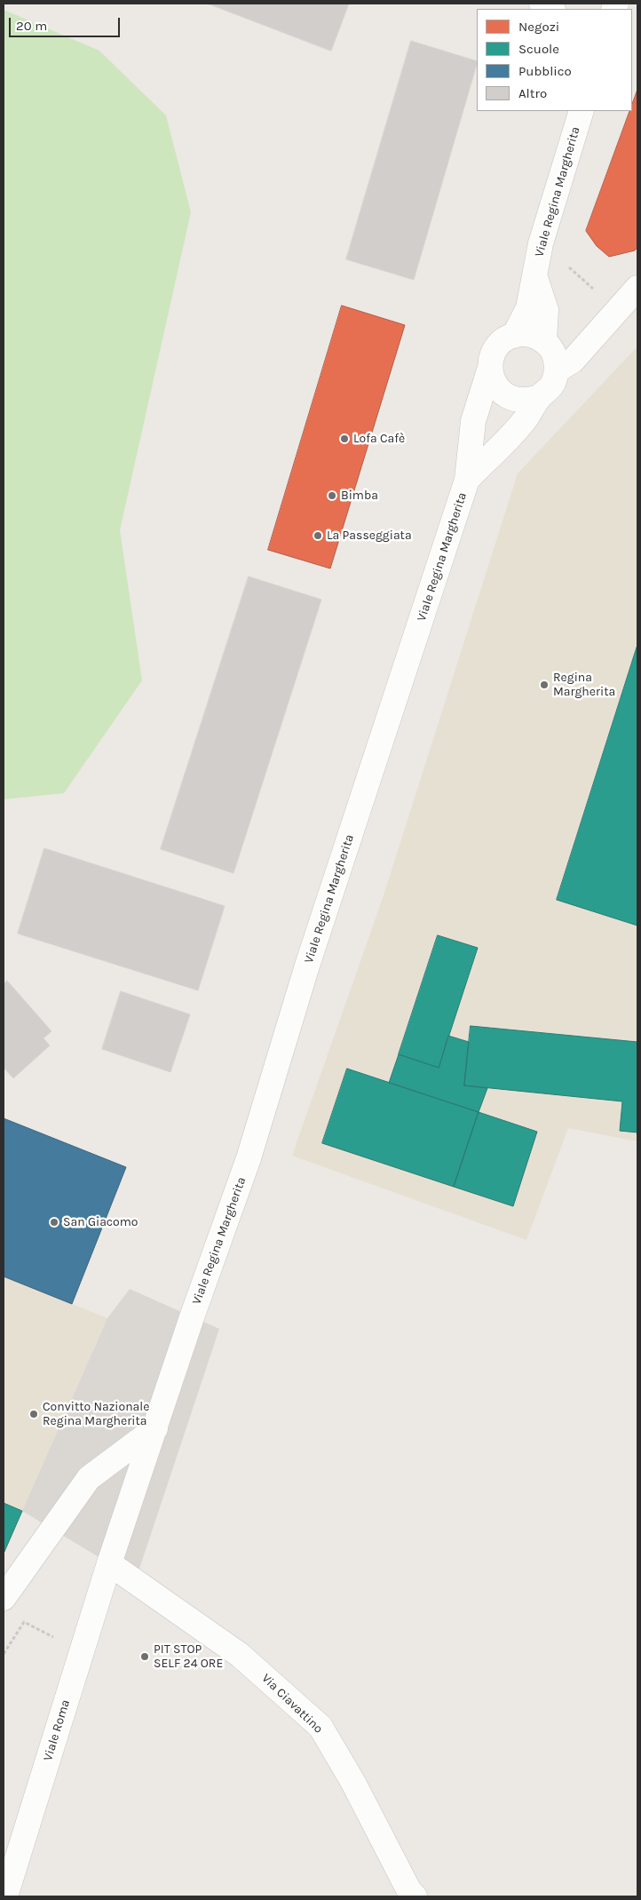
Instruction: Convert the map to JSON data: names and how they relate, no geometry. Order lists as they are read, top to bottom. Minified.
{"streets":{"street":["Viale Regina Margherita","Via Ciavattino","Viale Roma"]},"crossings":[["Viale Regina Margherita","Viale Roma"],["Via Ciavattino","Viale Roma"]],"places":["Lofa Cafè","Bimba","La Passeggiata","Regina Margherita","San Giacomo","Convitto Nazionale Regina Margherita","PIT STOP SELF 24 ORE"],"legend":["Negozi","Scuole","Pubblico","Altro"],"scale_bar":"20 m"}
